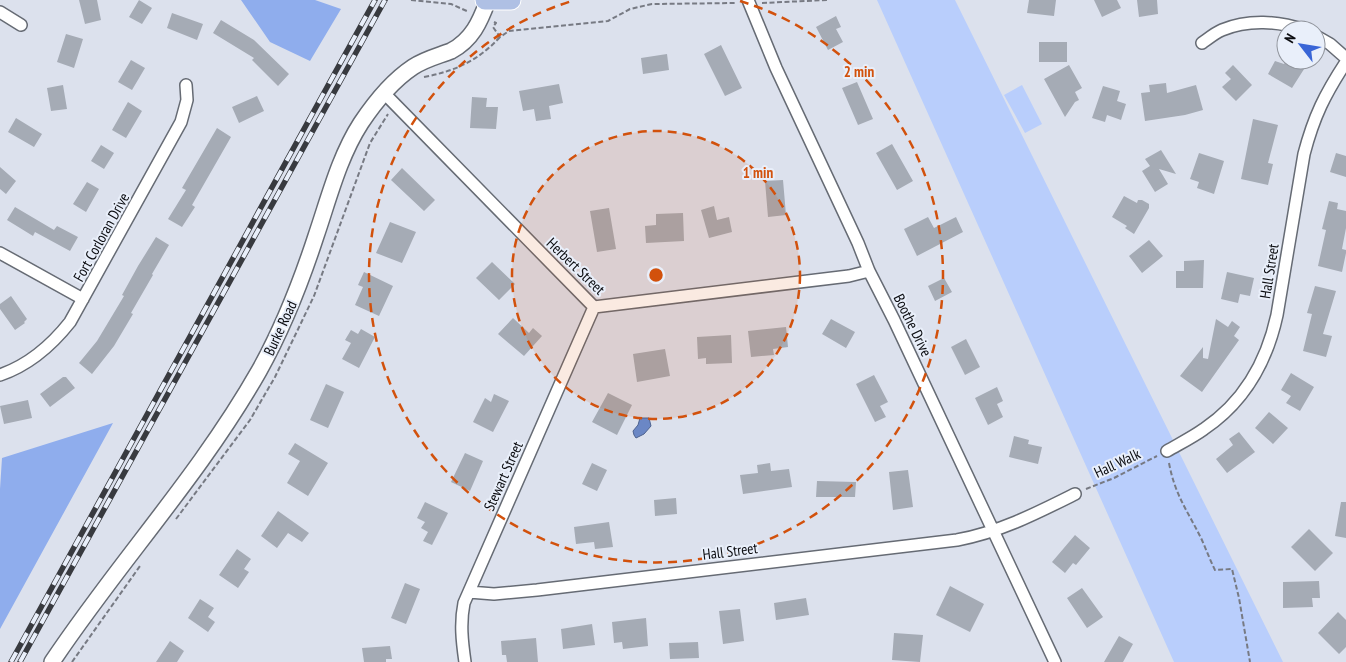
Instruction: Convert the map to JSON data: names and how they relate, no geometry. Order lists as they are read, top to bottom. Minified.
{"streets":{"street":["Fort Corloran Drive","Herbert Street","Hall Street","Boothe Drive","Burke Road","Stewart Street"],"path":["Hall Walk"]},"crossings":[["Herbert Street","Boothe Drive"],["Herbert Street","Burke Road"],["Herbert Street","Stewart Street"],["Hall Street","Boothe Drive"],["Hall Street","Hall Walk"],["Hall Street","Stewart Street"]],"north":"top left","rings":["2 min","1 min"]}
